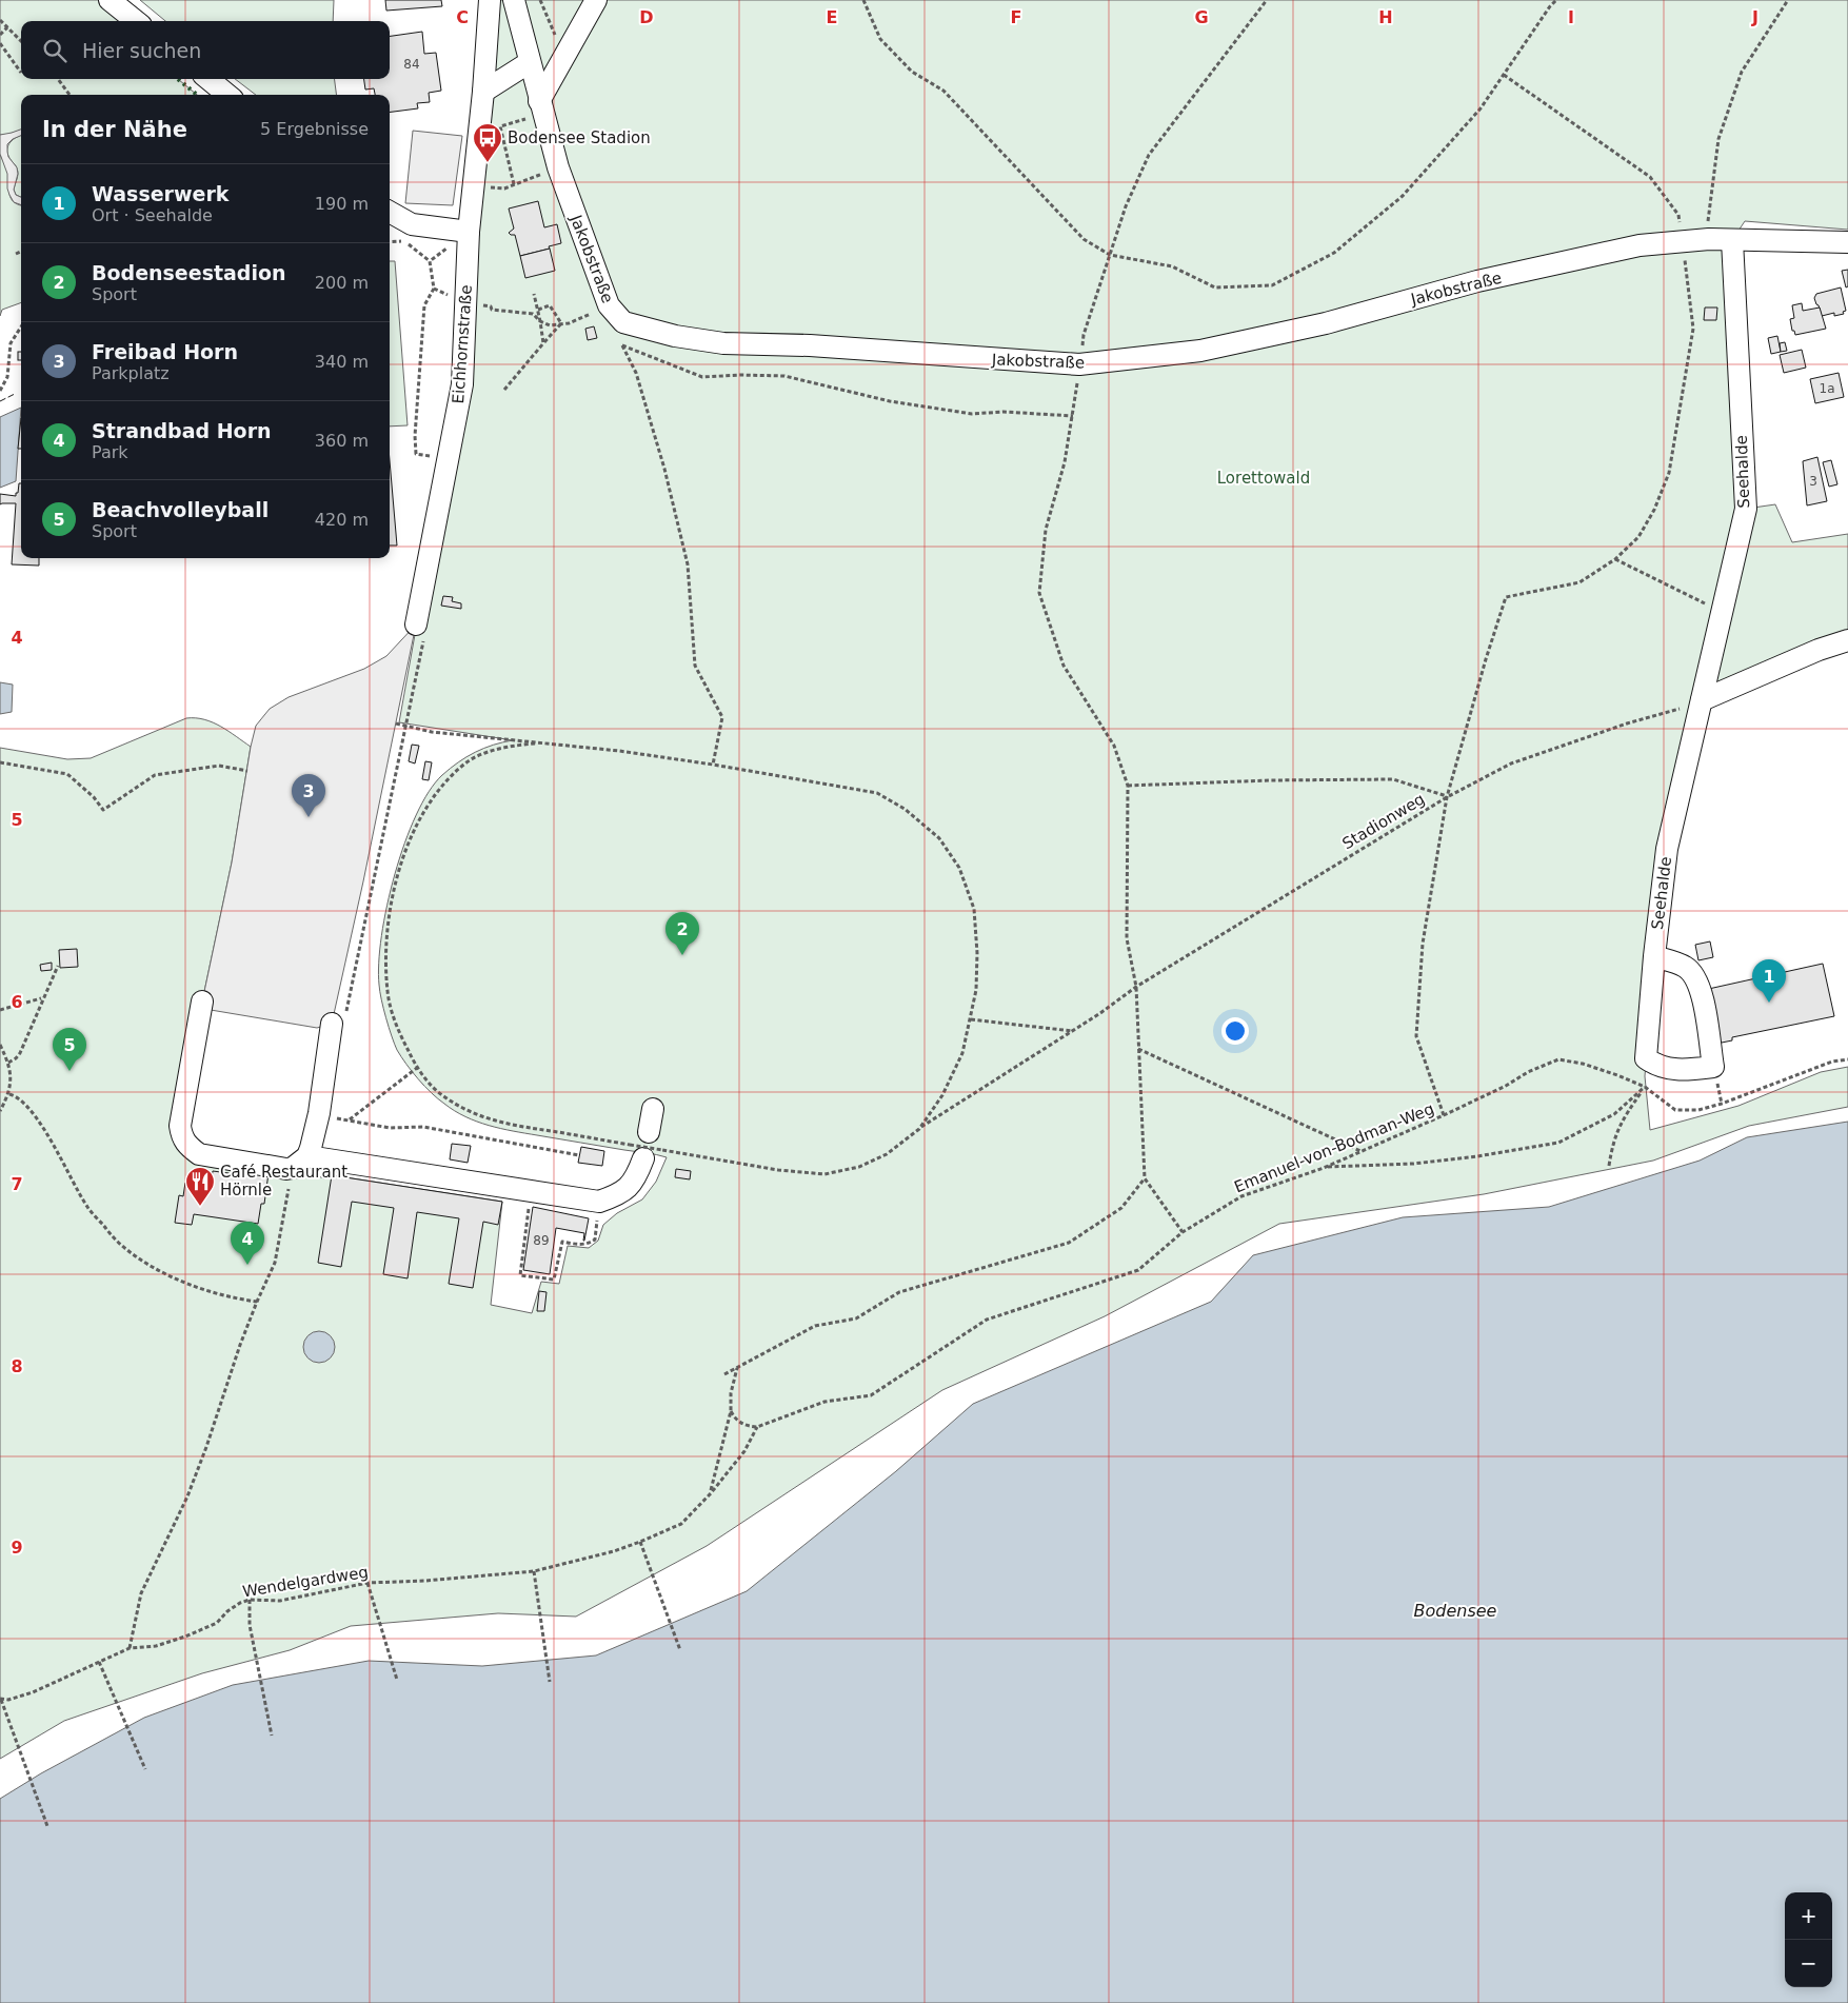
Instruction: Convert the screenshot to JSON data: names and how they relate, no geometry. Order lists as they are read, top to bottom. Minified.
{"streets":{"street":["Jakobstraße","Eichhornstraße","Seehalde"],"path":["Stadionweg","Emanuel-von-Bodman-Weg","Wendelgardweg"]},"crossings":[["Jakobstraße","Seehalde"],["Seehalde","Stadionweg"],["Emanuel-von-Bodman-Weg","Wendelgardweg"]],"water":["Bodensee"],"parks":["Lorettowald"],"places":{"bus stop":["Bodensee Stadion"],"restaurant":["Café Restaurant Hörnle"]},"house_numbers":["84","1a","3","89"],"page":{"search":"Hier suchen","heading":["In der Nähe","5 Ergebnisse"],"list":[{"mark":"1","name":"Wasserwerk","note":"Ort · Seehalde","value":"190 m"},{"mark":"2","name":"Bodenseestadion","note":"Sport","value":"200 m"},{"mark":"3","name":"Freibad Horn","note":"Parkplatz","value":"340 m"},{"mark":"4","name":"Strandbad Horn","note":"Park","value":"360 m"},{"mark":"5","name":"Beachvolleyball","note":"Sport","value":"420 m"}],"pins":["3","2","1","5","4"],"map_buttons":["+","−"]},"grid":{"columns":["C","D","E","F","G","H","I","J"],"rows":["4","5","6","7","8","9"]}}
